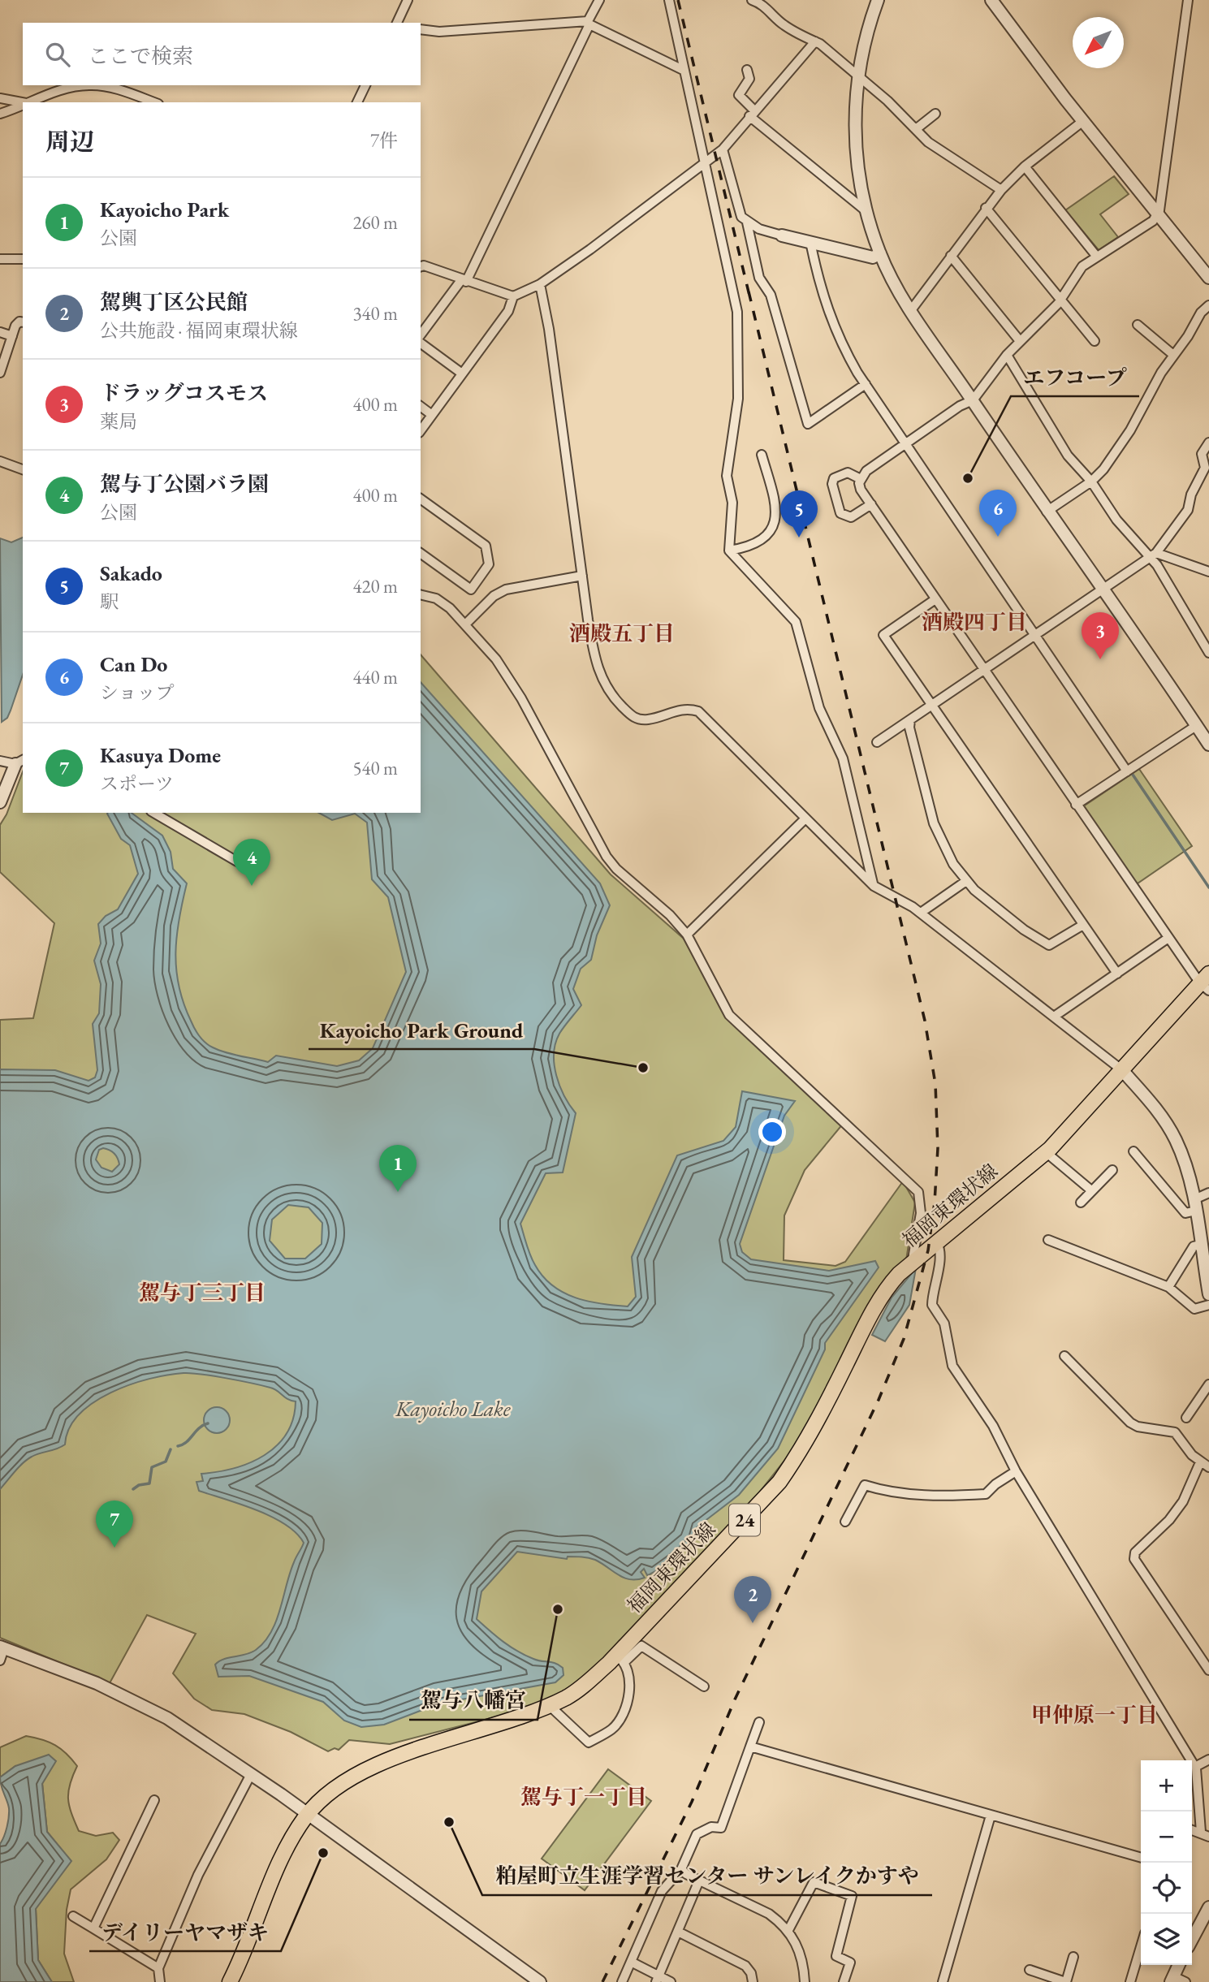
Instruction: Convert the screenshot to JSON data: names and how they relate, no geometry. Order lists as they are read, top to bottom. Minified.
{"streets":{"main road":["福岡東環状線","24"]},"districts":["酒殿四丁目","酒殿五丁目","駕与丁三丁目","甲仲原一丁目","駕与丁一丁目"],"water":["Kayoicho Lake"],"places":["エフコープ","Kayoicho Park Ground","駕与八幡宮","粕屋町立生涯学習センター サンレイクかすや","デイリーヤマザキ"],"north":"bottom left","page":{"search":"ここで検索","heading":["周辺","7件"],"list":[{"mark":"1","name":"Kayoicho Park","note":"公園","value":"260 m"},{"mark":"2","name":"駕輿丁区公民館","note":"公共施設 · 福岡東環状線","value":"340 m"},{"mark":"3","name":"ドラッグコスモス","note":"薬局","value":"400 m"},{"mark":"4","name":"駕与丁公園バラ園","note":"公園","value":"400 m"},{"mark":"5","name":"Sakado","note":"駅","value":"420 m"},{"mark":"6","name":"Can Do","note":"ショップ","value":"440 m"},{"mark":"7","name":"Kasuya Dome","note":"スポーツ","value":"540 m"}],"pins":["6","5","3","4","1","7","2"],"map_buttons":["+","−"]}}
